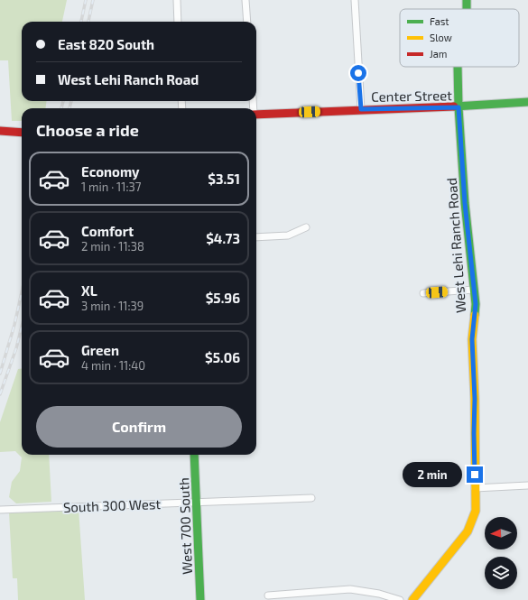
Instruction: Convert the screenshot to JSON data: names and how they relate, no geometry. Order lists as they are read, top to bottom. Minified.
{"streets":{"street":["Center Street","West Lehi Ranch Road","South 300 West","West 700 South"]},"crossings":[["Center Street","West Lehi Ranch Road"],["South 300 West","West 700 South"]],"legend":["Fast","Slow","Jam"],"north":"left","page":{"banner":["East 820 South","West Lehi Ranch Road"],"heading":"Choose a ride","list":[{"name":"Economy","note":"1 min · 11:37","value":"$3.51"},{"name":"Comfort","note":"2 min · 11:38","value":"$4.73"},{"name":"XL","note":"3 min · 11:39","value":"$5.96"},{"name":"Green","note":"4 min · 11:40","value":"$5.06"}],"buttons":"Confirm","bubble":"2 min"}}
